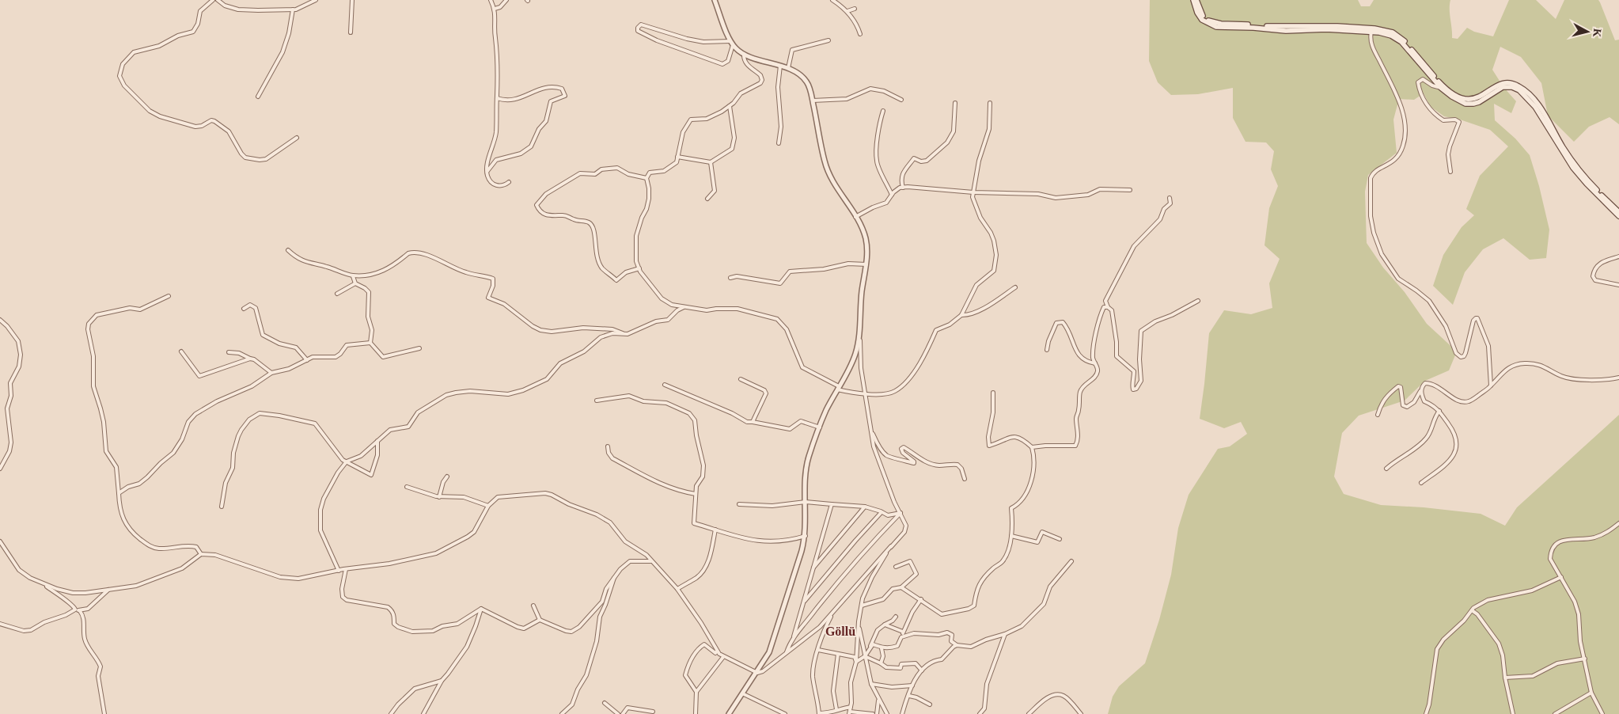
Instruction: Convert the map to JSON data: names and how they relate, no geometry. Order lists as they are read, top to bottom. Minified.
{"districts":["Göllü"],"north":"right"}
